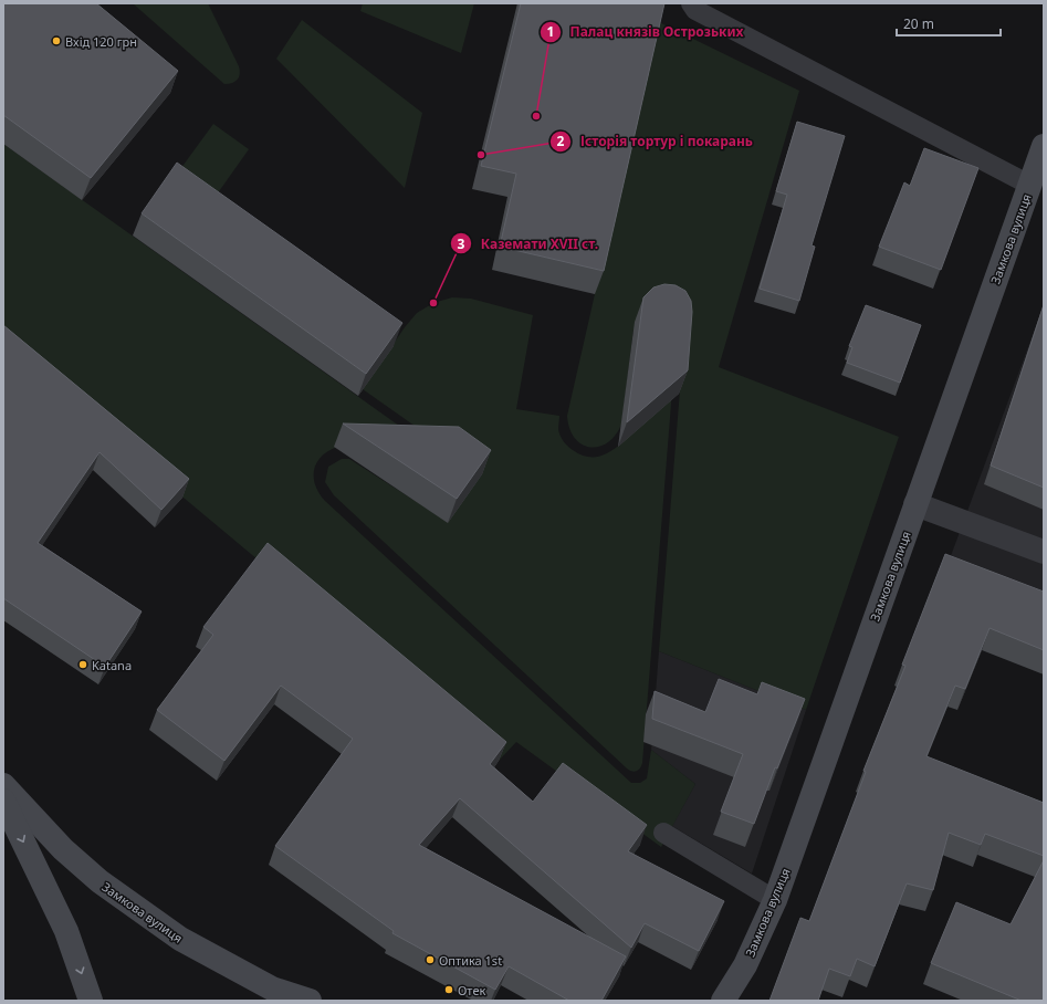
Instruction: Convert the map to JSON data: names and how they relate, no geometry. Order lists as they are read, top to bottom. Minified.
{"streets":{"main road":["Замкова вулиця"]},"places":["Вхід 120 грн","Палац князів Острозьких","Історія тортур і покарань","Каземати XVII ст.","Katana","Оптика 1st","Отек"],"scale_bar":"20 m"}
